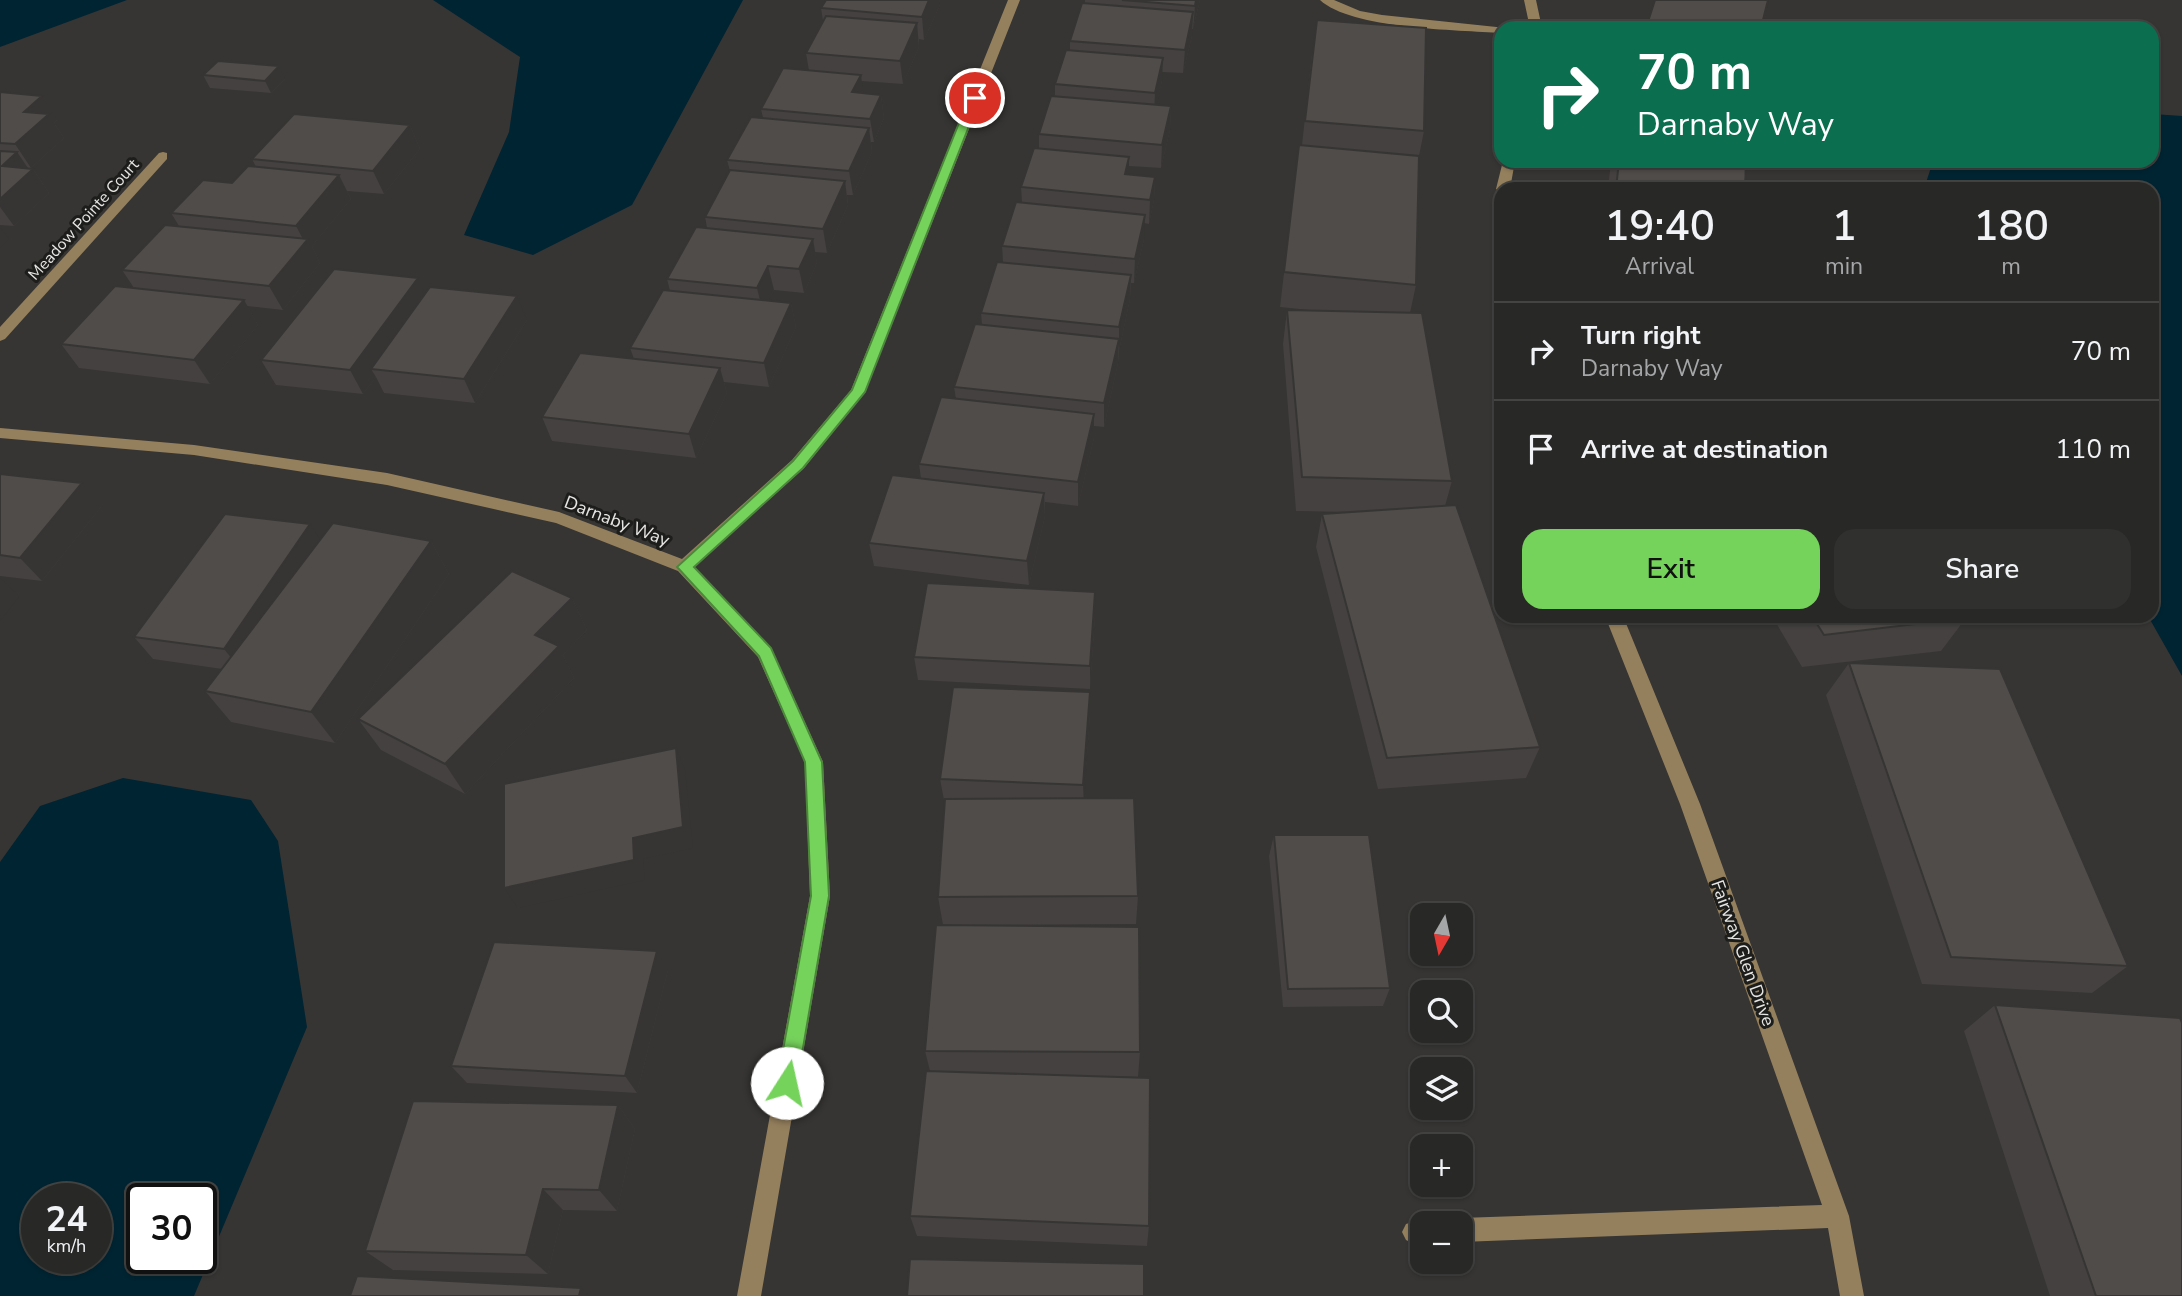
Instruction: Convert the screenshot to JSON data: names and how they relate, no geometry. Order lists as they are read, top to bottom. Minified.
{"streets":{"street":["Meadow Pointe Court","Darnaby Way","Fairway Glen Drive"]},"north":"bottom","page":{"turn":["70 m","Darnaby Way"],"eta":["19:40","Arrival","1","min","180","m"],"list":[{"name":"Turn right","note":"Darnaby Way","value":"70 m"},{"name":"Arrive at destination","value":"110 m"}],"buttons":["Exit","Share"],"map_buttons":["+","−"],"speed":"24 km/h","limit":"30"}}
